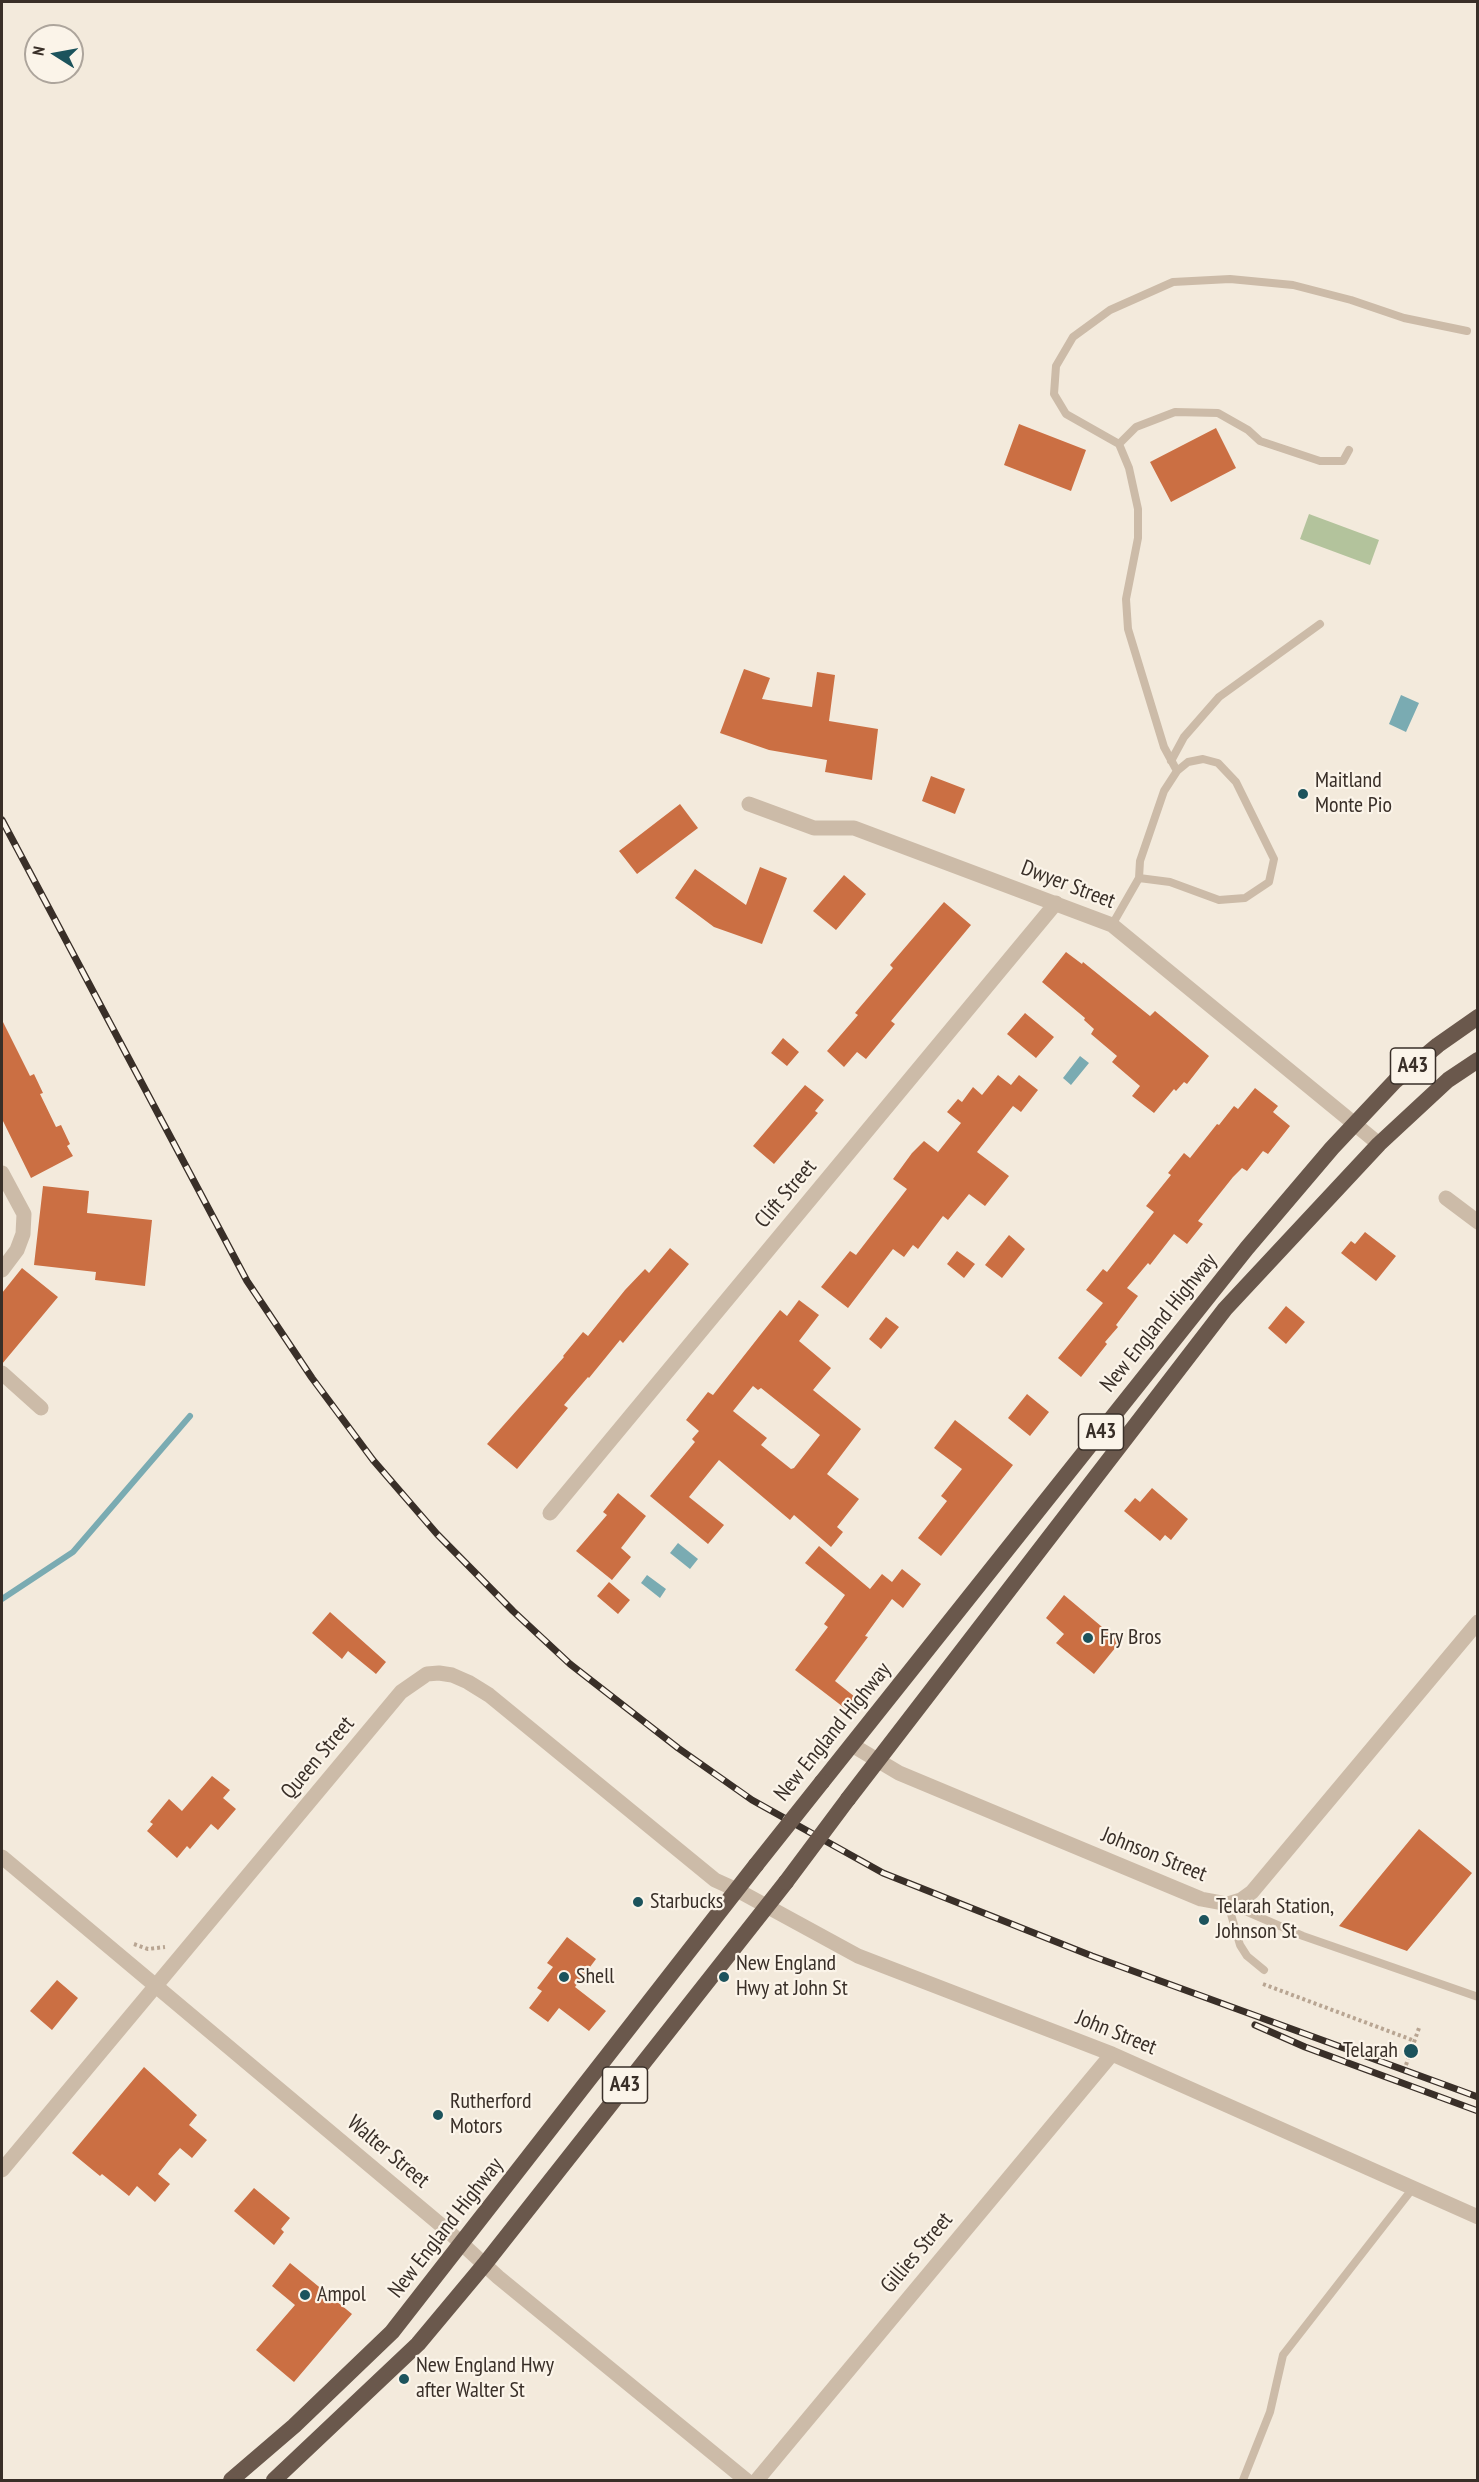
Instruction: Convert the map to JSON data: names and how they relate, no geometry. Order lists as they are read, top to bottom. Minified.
{"streets":{"highway":["A43","New England Highway"],"street":["Dwyer Street","Clift Street","Queen Street","Johnson Street","John Street","Walter Street","Gillies Street"]},"crossings":[["Dwyer Street","Clift Street"],["Dwyer Street","New England Highway"],["New England Highway","Queen Street"],["New England Highway","Johnson Street"],["New England Highway","John Street"],["New England Highway","Walter Street"],["Queen Street","John Street"],["Queen Street","Walter Street"],["John Street","Gillies Street"]],"places":["Maitland Monte Pio","Fry Bros","Starbucks","Telarah Station, Johnson St","Shell","New England Hwy at John St","Telarah","Rutherford Motors","Ampol","New England Hwy after Walter St"],"north":"left"}
